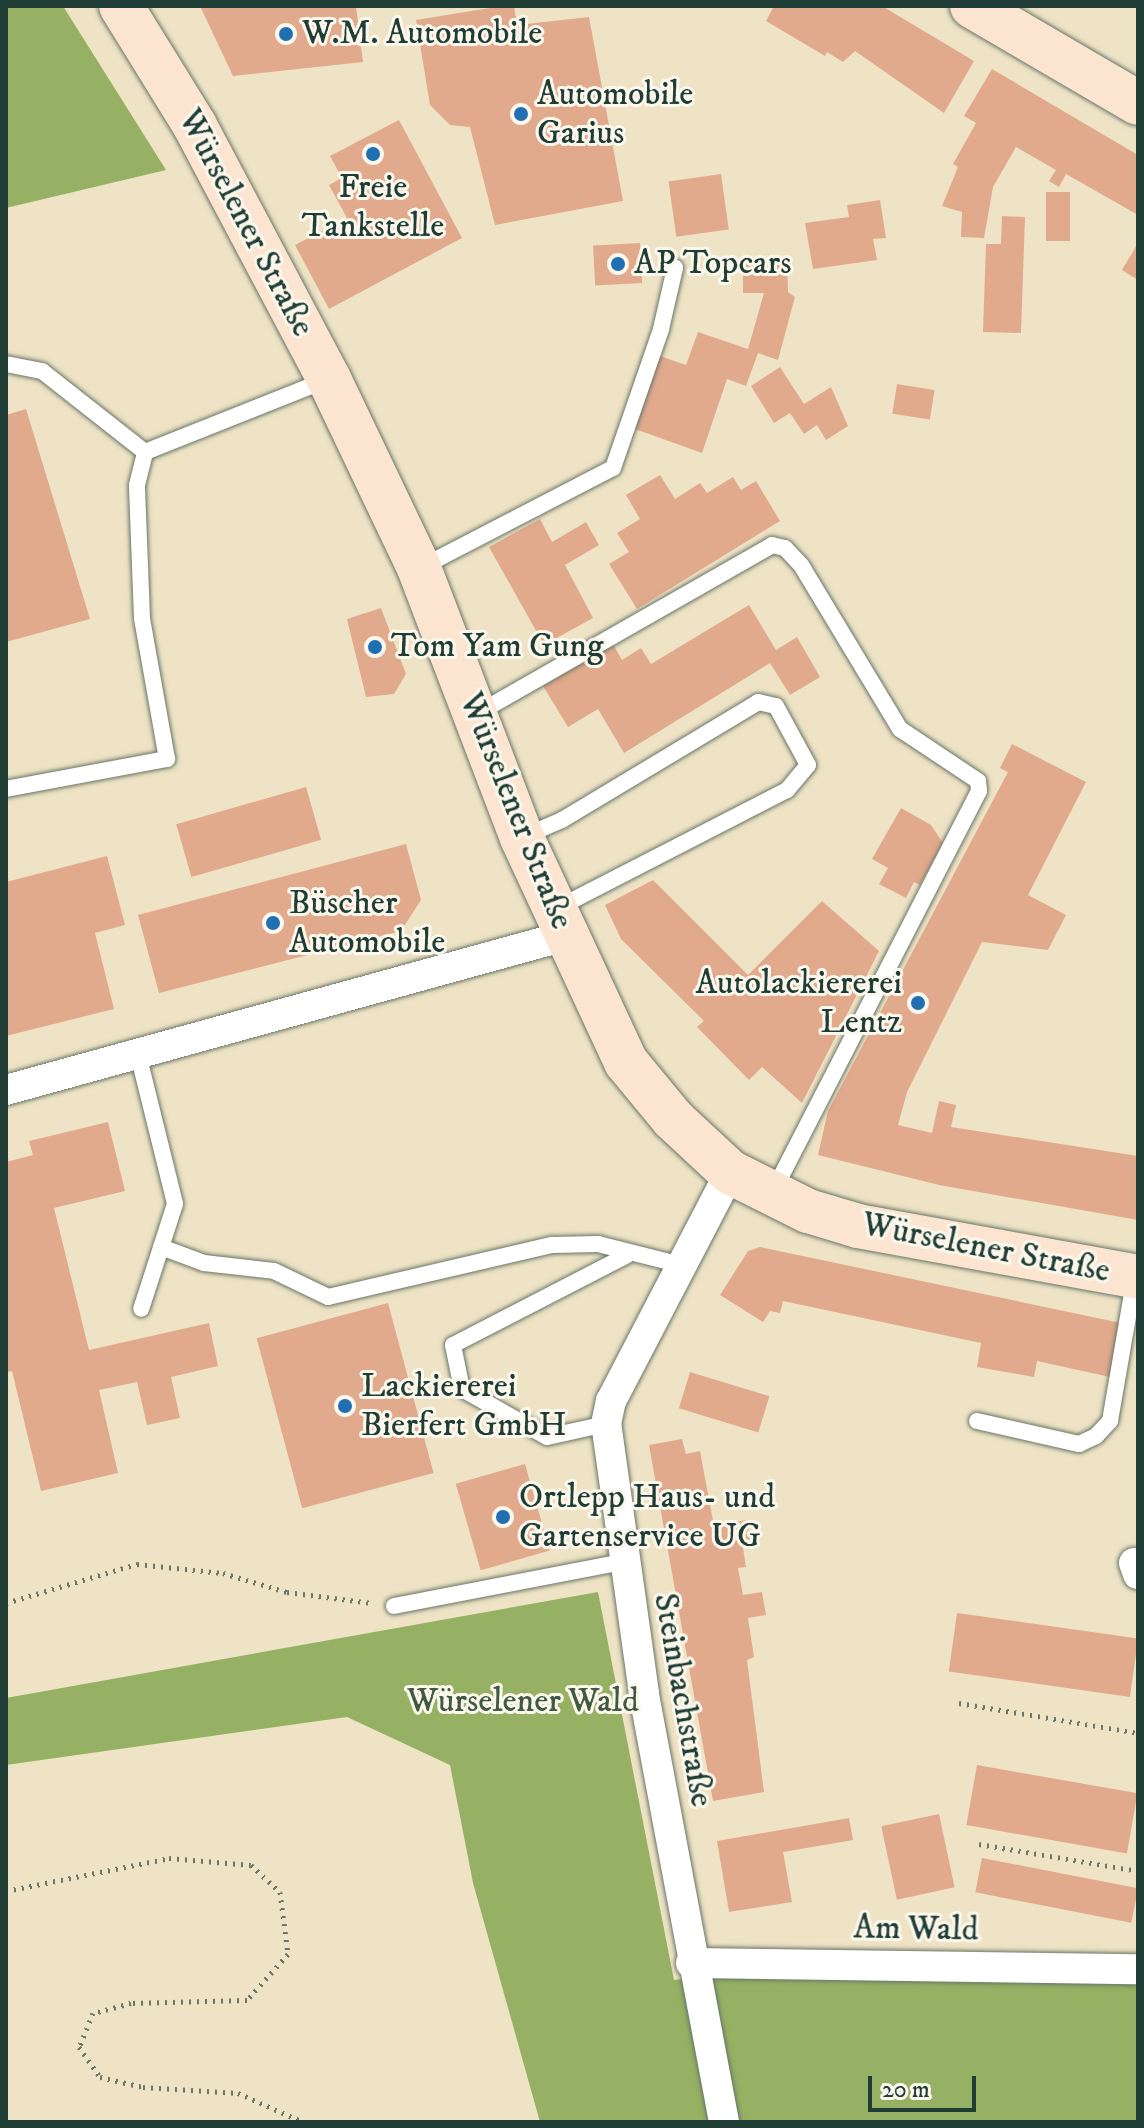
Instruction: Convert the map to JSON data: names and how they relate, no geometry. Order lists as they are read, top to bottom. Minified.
{"streets":{"main road":["Würselener Straße"],"street":["Steinbachstraße","Am Wald"]},"crossings":[["Würselener Straße","Steinbachstraße"],["Steinbachstraße","Am Wald"]],"parks":["Würselener Wald"],"places":["W.M. Automobile","Automobile Garius","Freie Tankstelle","AP Topcars","Tom Yam Gung","Büscher Automobile","Autolackiererei Lentz","Lackiererei Bierfert GmbH","Ortlepp Haus- und Gartenservice UG"],"scale_bar":"20 m"}
